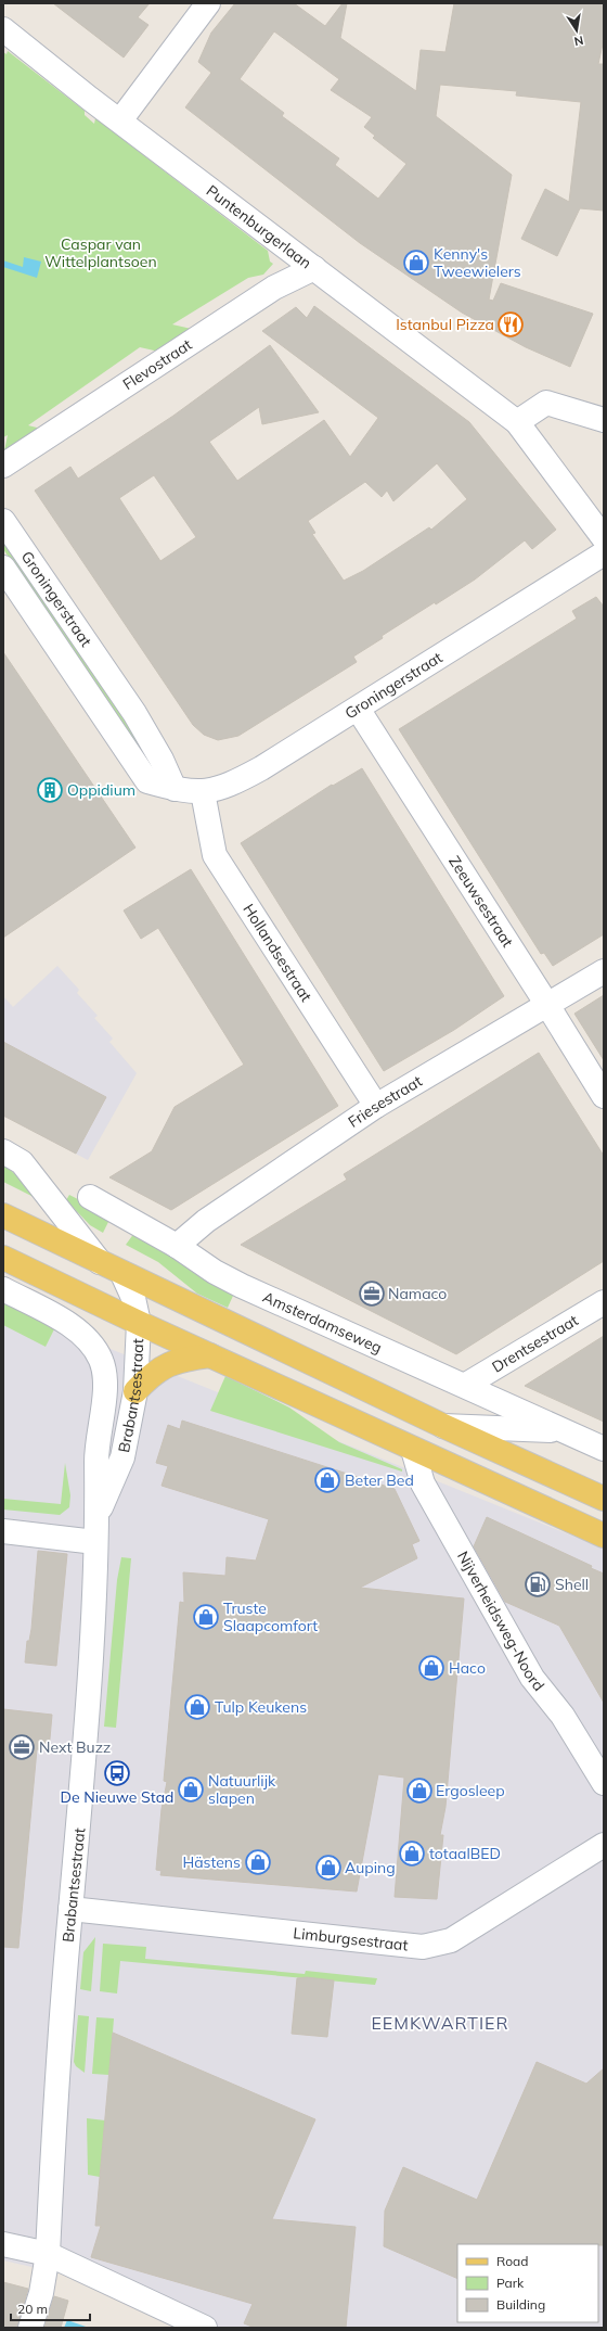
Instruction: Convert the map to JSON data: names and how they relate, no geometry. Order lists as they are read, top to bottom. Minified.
{"streets":{"main road":["Amsterdamseweg"],"street":["Puntenburgerlaan","Flevostraat","Groningerstraat","Zeeuwsestraat","Hollandsestraat","Friesestraat","Drentsestraat","Brabantsestraat","Nijverheidsweg-Noord","Limburgsestraat"]},"crossings":[["Puntenburgerlaan","Flevostraat"],["Groningerstraat","Zeeuwsestraat"],["Groningerstraat","Hollandsestraat"],["Zeeuwsestraat","Friesestraat"],["Hollandsestraat","Friesestraat"],["Friesestraat","Amsterdamseweg"],["Amsterdamseweg","Drentsestraat"],["Amsterdamseweg","Brabantsestraat"],["Brabantsestraat","Limburgsestraat"]],"districts":["EEMKWARTIER"],"parks":["Caspar van Wittelplantsoen"],"places":{"shop":["Kenny's Tweewielers","Beter Bed","Truste Slaapcomfort","Haco","Tulp Keukens","Natuurlijk slapen","Ergosleep","totaalBED","Hästens","Auping"],"restaurant":["Istanbul Pizza"],"building":["Oppidium"],"office":["Namaco","Next Buzz"],"fuel station":["Shell"],"bus stop":["De Nieuwe Stad"]},"legend":["Road","Park","Building"],"scale_bar":"20 m","north":"bottom"}
